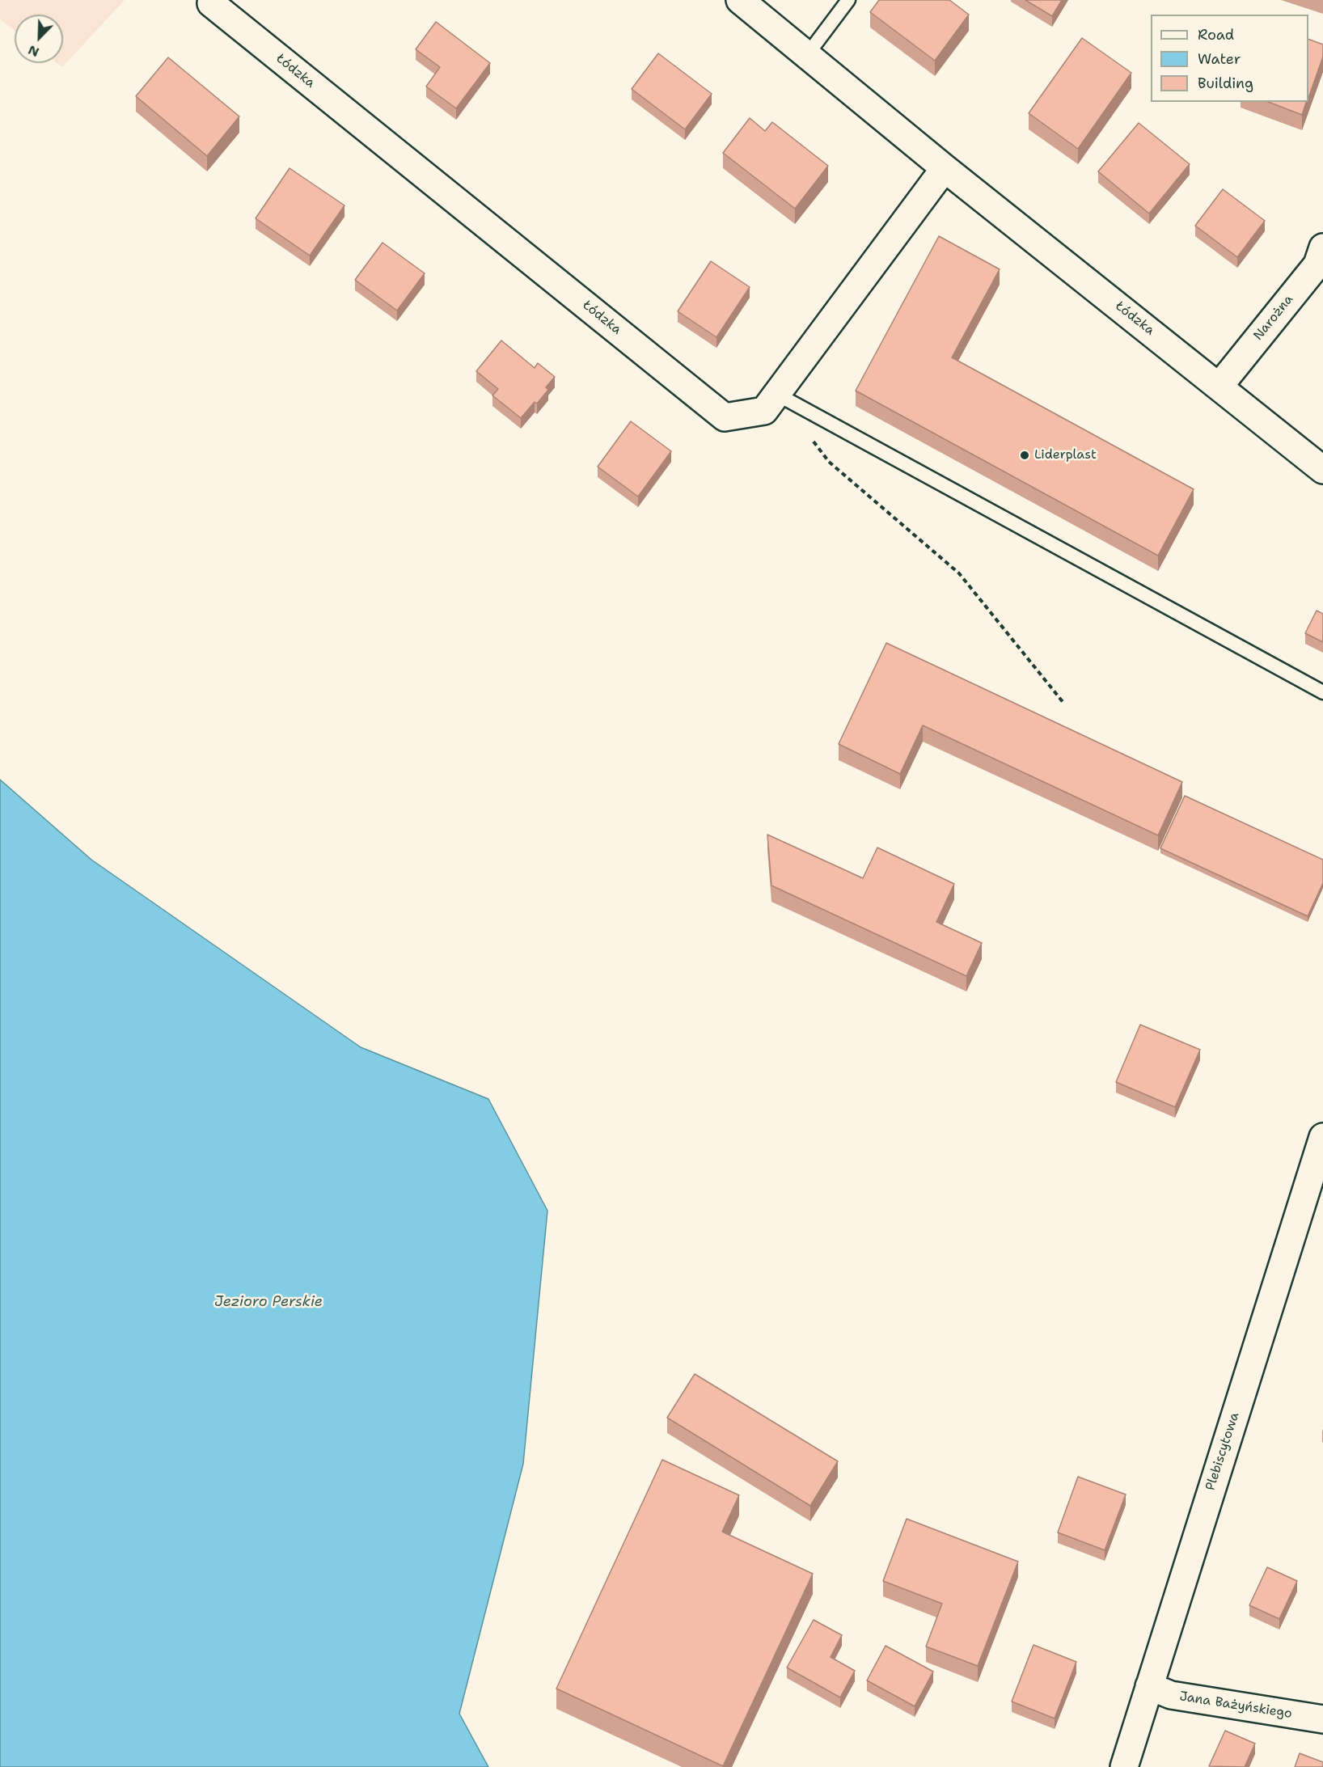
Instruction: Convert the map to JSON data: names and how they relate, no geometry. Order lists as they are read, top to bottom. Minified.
{"streets":{"street":["Łódzka","Narożna","Plebiscytowa","Jana Bażyńskiego"]},"crossings":[["Łódzka","Narożna"],["Plebiscytowa","Jana Bażyńskiego"]],"water":["Jezioro Perskie"],"places":["Liderplast"],"legend":["Road","Water","Building"],"north":"bottom left"}
